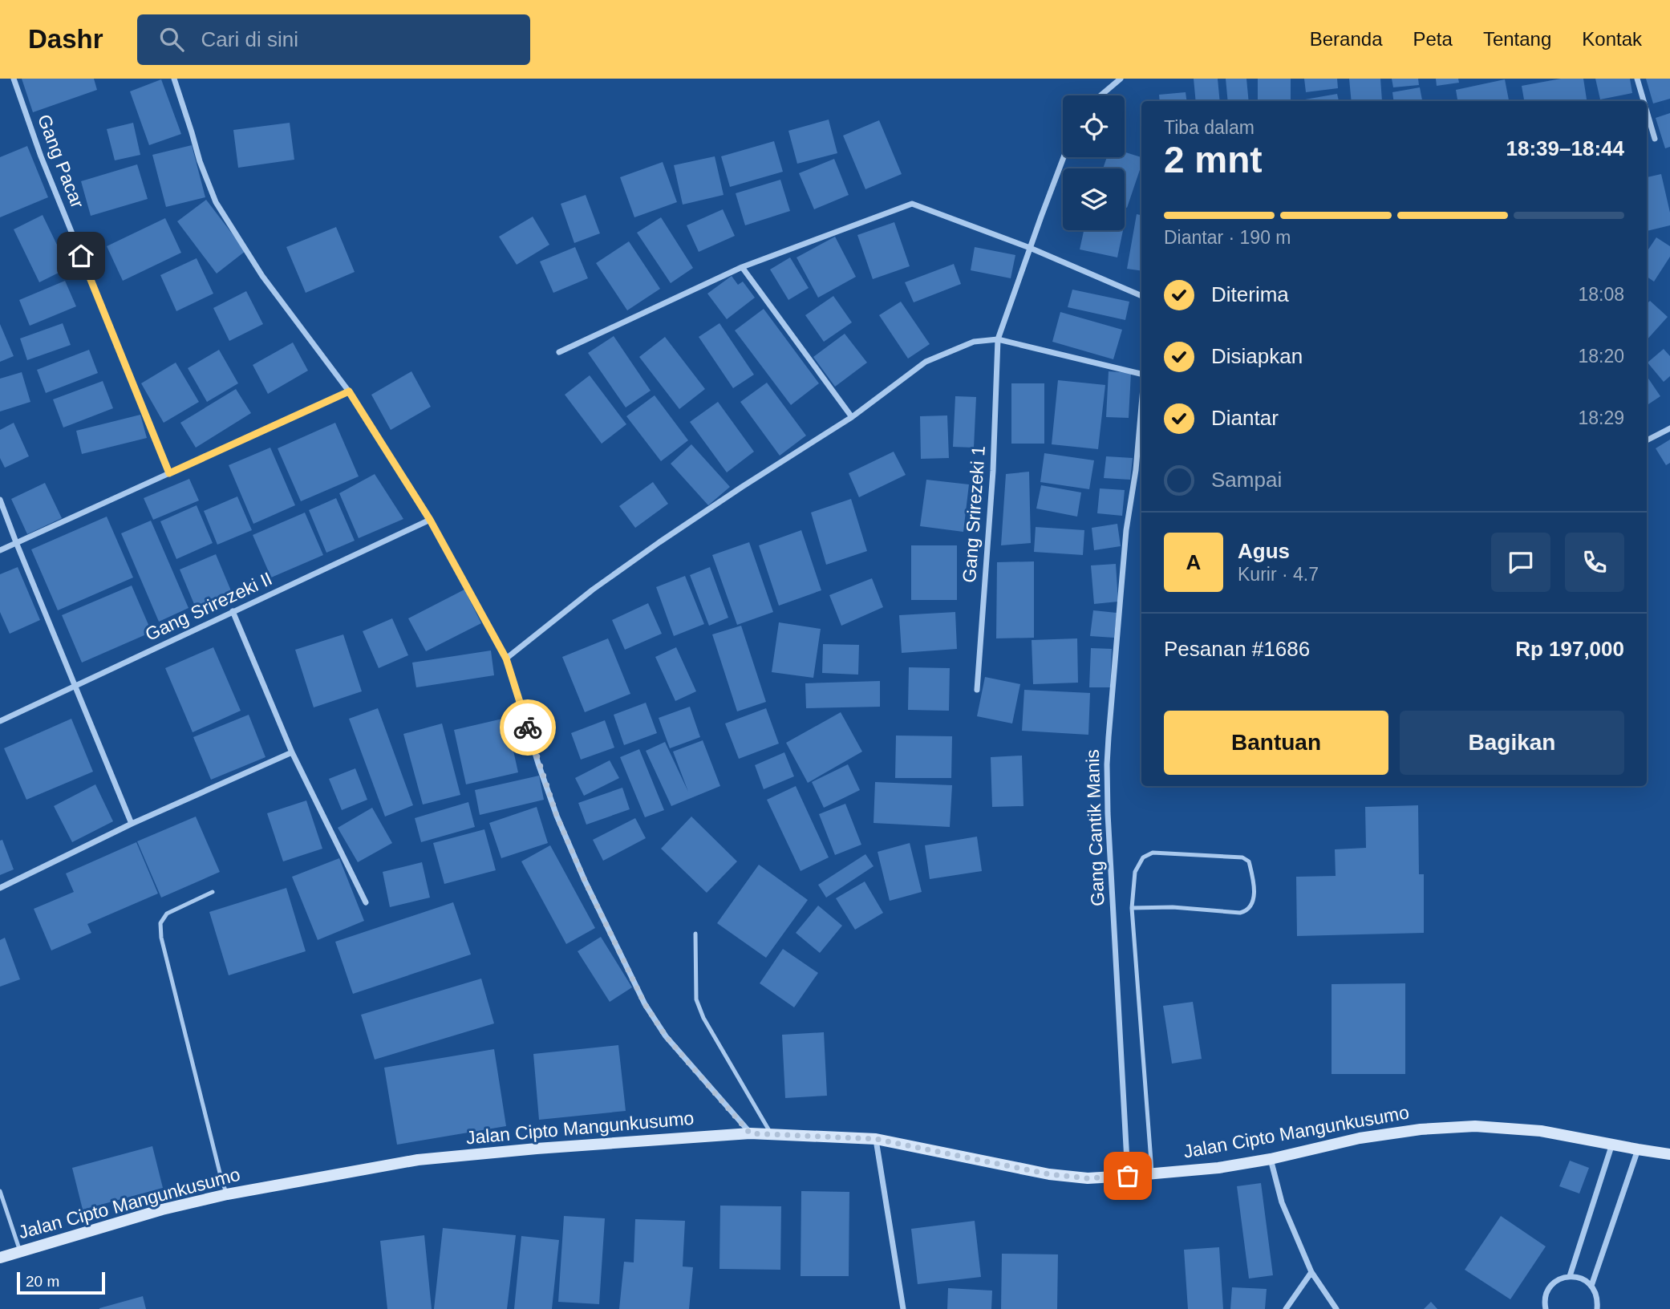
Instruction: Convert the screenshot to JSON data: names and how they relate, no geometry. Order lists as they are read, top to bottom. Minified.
{"streets":{"street":["Gang Pacar","Gang Srirezeki 1","Gang Srirezeki II","Gang Cantik Manis","Jalan Cipto Mangunkusumo"]},"crossings":[["Gang Cantik Manis","Jalan Cipto Mangunkusumo"]],"scale_bar":"20 m","page":{"header":"Dashr","search":"Cari di sini","nav":["Beranda","Peta","Tentang","Kontak"],"heading":["2 mnt","Tiba dalam","18:39–18:44"],"panel":["Agus","Kurir · 4.7","Pesanan #1686","Rp 197,000"],"bar":"Diantar · 190 m","list":[["Diterima","18:08"],["Disiapkan","18:20"],["Diantar","18:29"],"Sampai"],"round":"A","buttons":["Bantuan","Bagikan"],"scale":"20 m"}}
